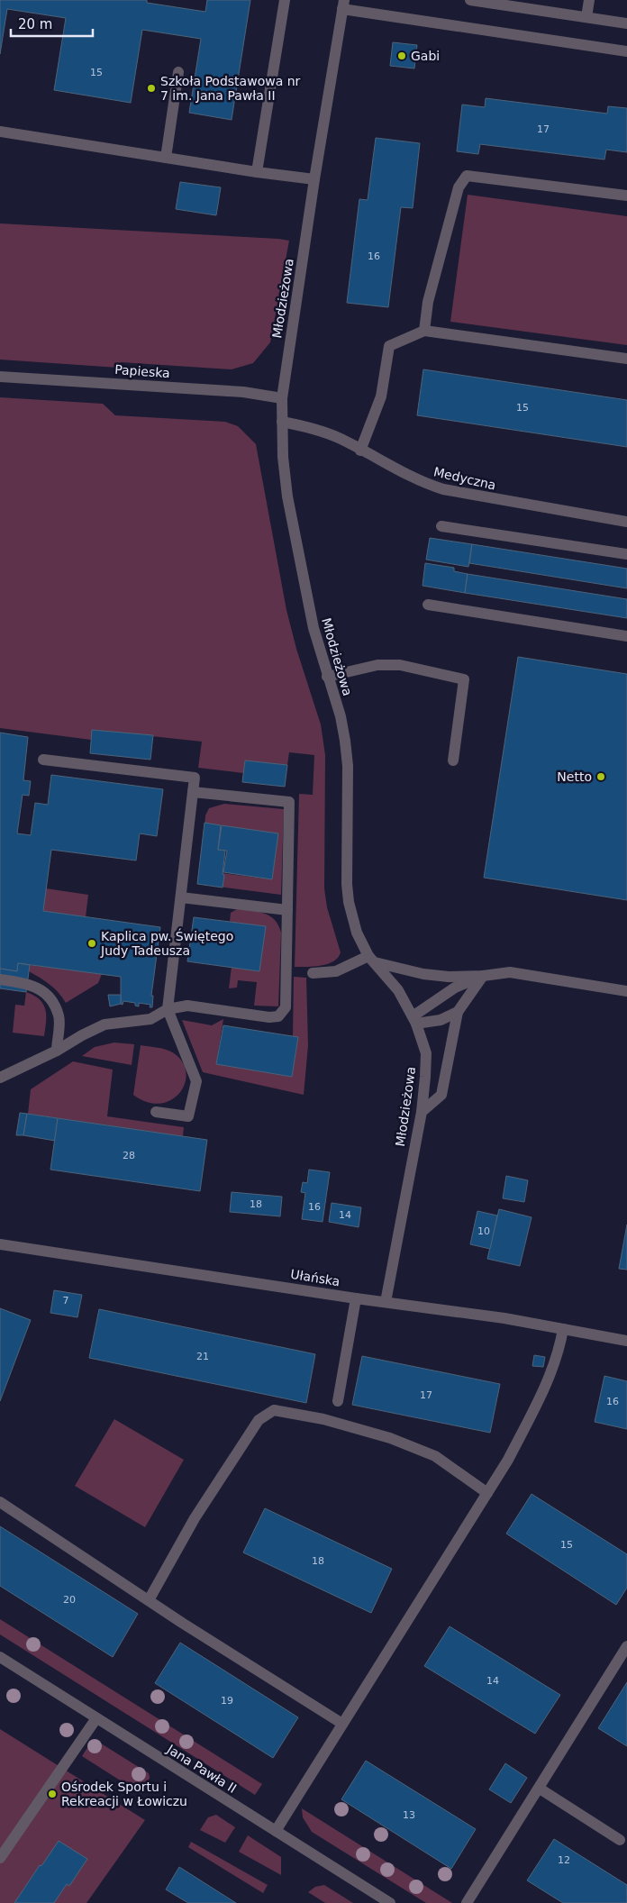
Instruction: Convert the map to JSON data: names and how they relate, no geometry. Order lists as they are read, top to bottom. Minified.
{"streets":{"street":["Młodzieżowa","Papieska","Medyczna","Ułańska","Jana Pawła II"]},"crossings":[["Młodzieżowa","Papieska"],["Młodzieżowa","Medyczna"],["Młodzieżowa","Ułańska"]],"places":["Gabi","Szkoła Podstawowa nr 7 im. Jana Pawła II","Netto","Kaplica pw. Świętego Judy Tadeusza","Ośrodek Sportu i Rekreacji w Łowiczu"],"house_numbers":["15","17","16","15","28","18","16","14","10","7","21","17","16","15","18","20","14","19","13","12"],"scale_bar":"20 m"}
